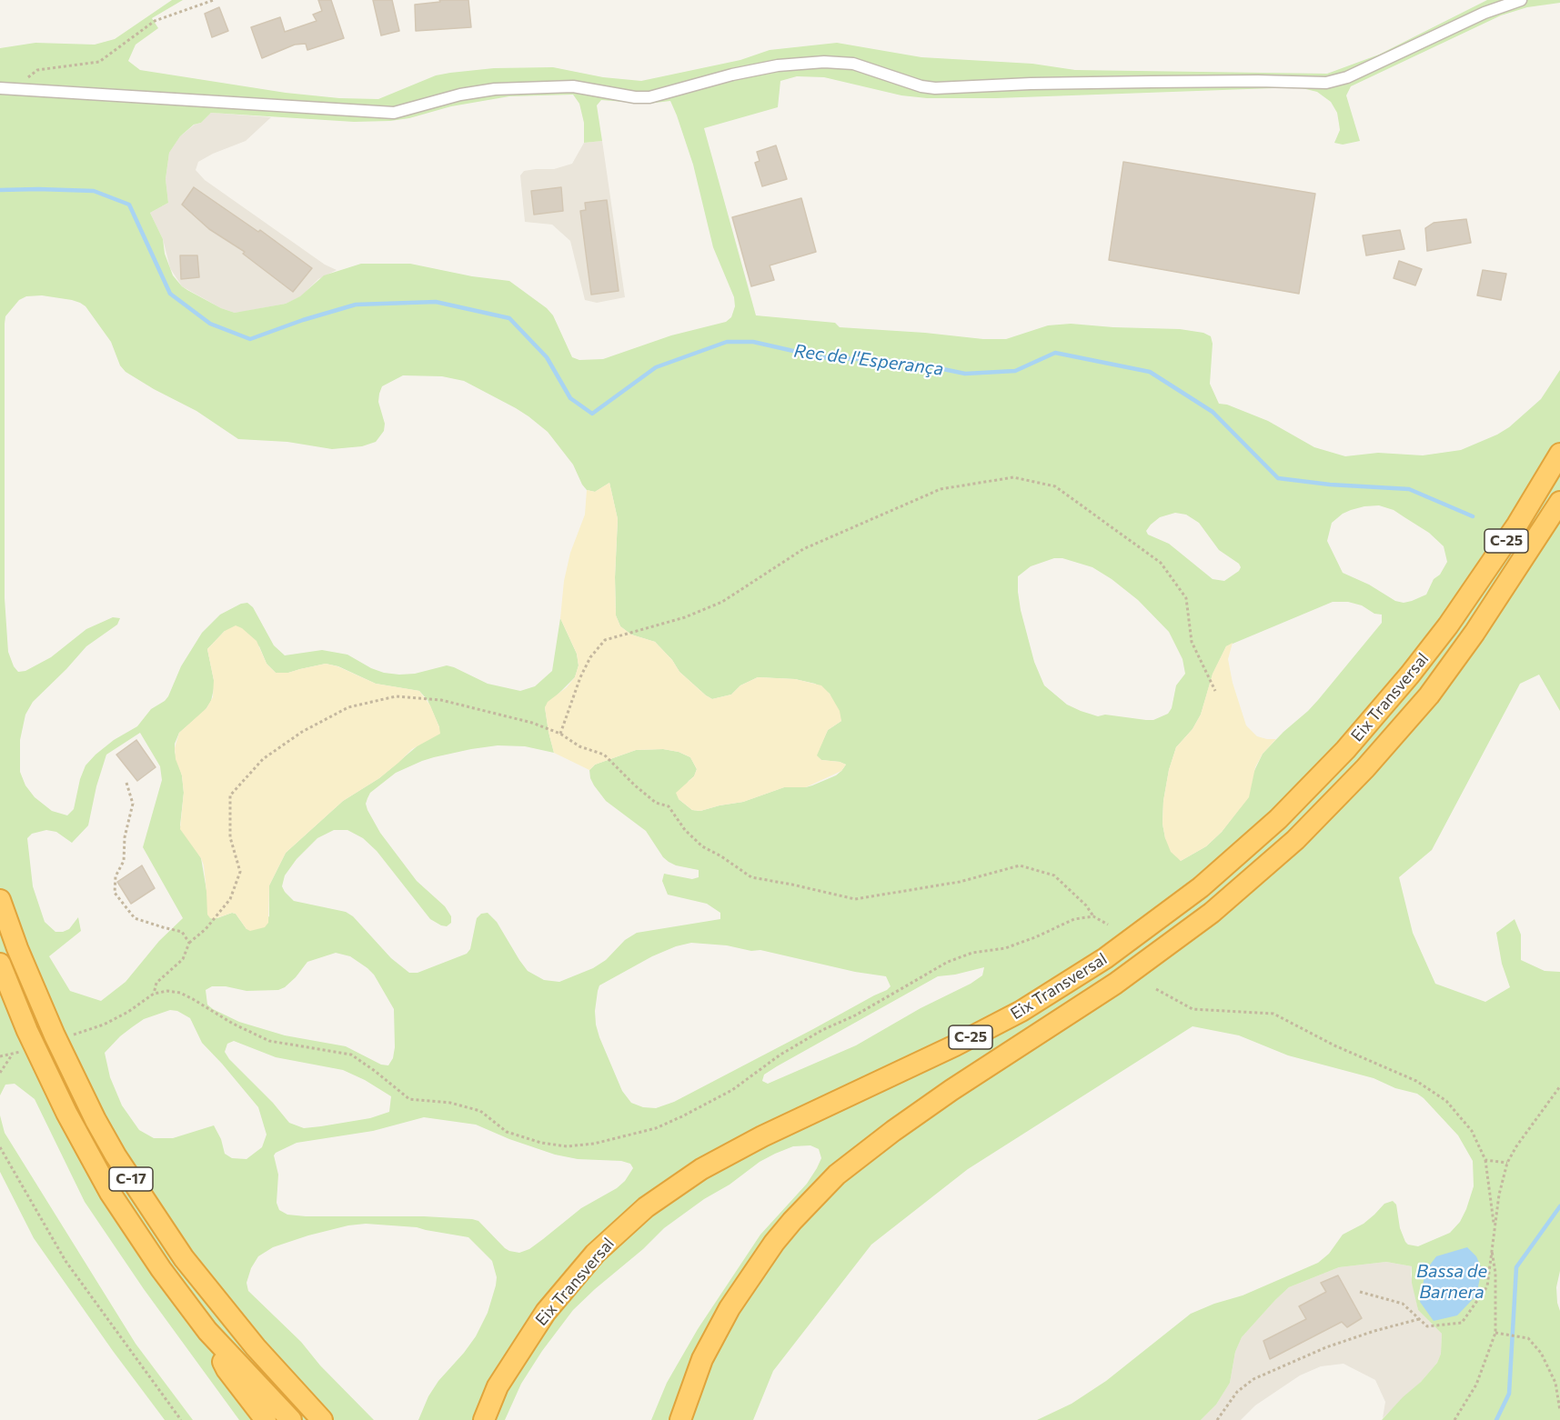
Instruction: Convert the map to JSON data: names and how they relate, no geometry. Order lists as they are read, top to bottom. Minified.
{"streets":{"highway":["C-25","Eix Transversal","C-17"]},"water":["Rec de l'Esperança","Bassa de Barnera"]}
